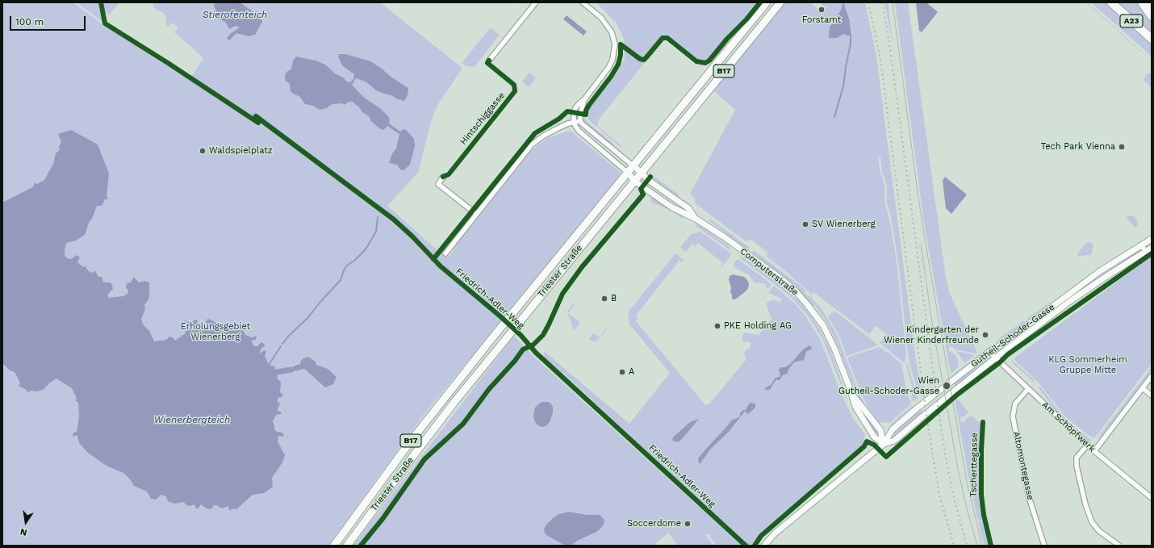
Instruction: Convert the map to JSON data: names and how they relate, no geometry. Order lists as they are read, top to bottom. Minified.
{"streets":{"highway":["A23"],"main road":["B17","Triester Straße"],"street":["Computerstraße","Gutheil-Schoder-Gasse","Am Schöpfwerk","Altomontegasse"],"cycle path":["Hintschiggasse","Friedrich-Adler-Weg","Tscherttegasse"]},"crossings":[["Triester Straße","Computerstraße"],["Computerstraße","Gutheil-Schoder-Gasse"],["Gutheil-Schoder-Gasse","Am Schöpfwerk"],["Am Schöpfwerk","Altomontegasse"]],"water":["Stierofenteich","Wienerbergteich"],"parks":["Erholungsgebiet Wienerberg","KLG Sommerheim Gruppe Mitte"],"places":["Forstamt","Tech Park Vienna","Waldspielplatz","SV Wienerberg","B","PKE Holding AG","Kindergarten der Wiener Kinderfreunde","A","Wien Gutheil-Schoder-Gasse","Soccerdome"],"scale_bar":"100 m","north":"bottom"}
